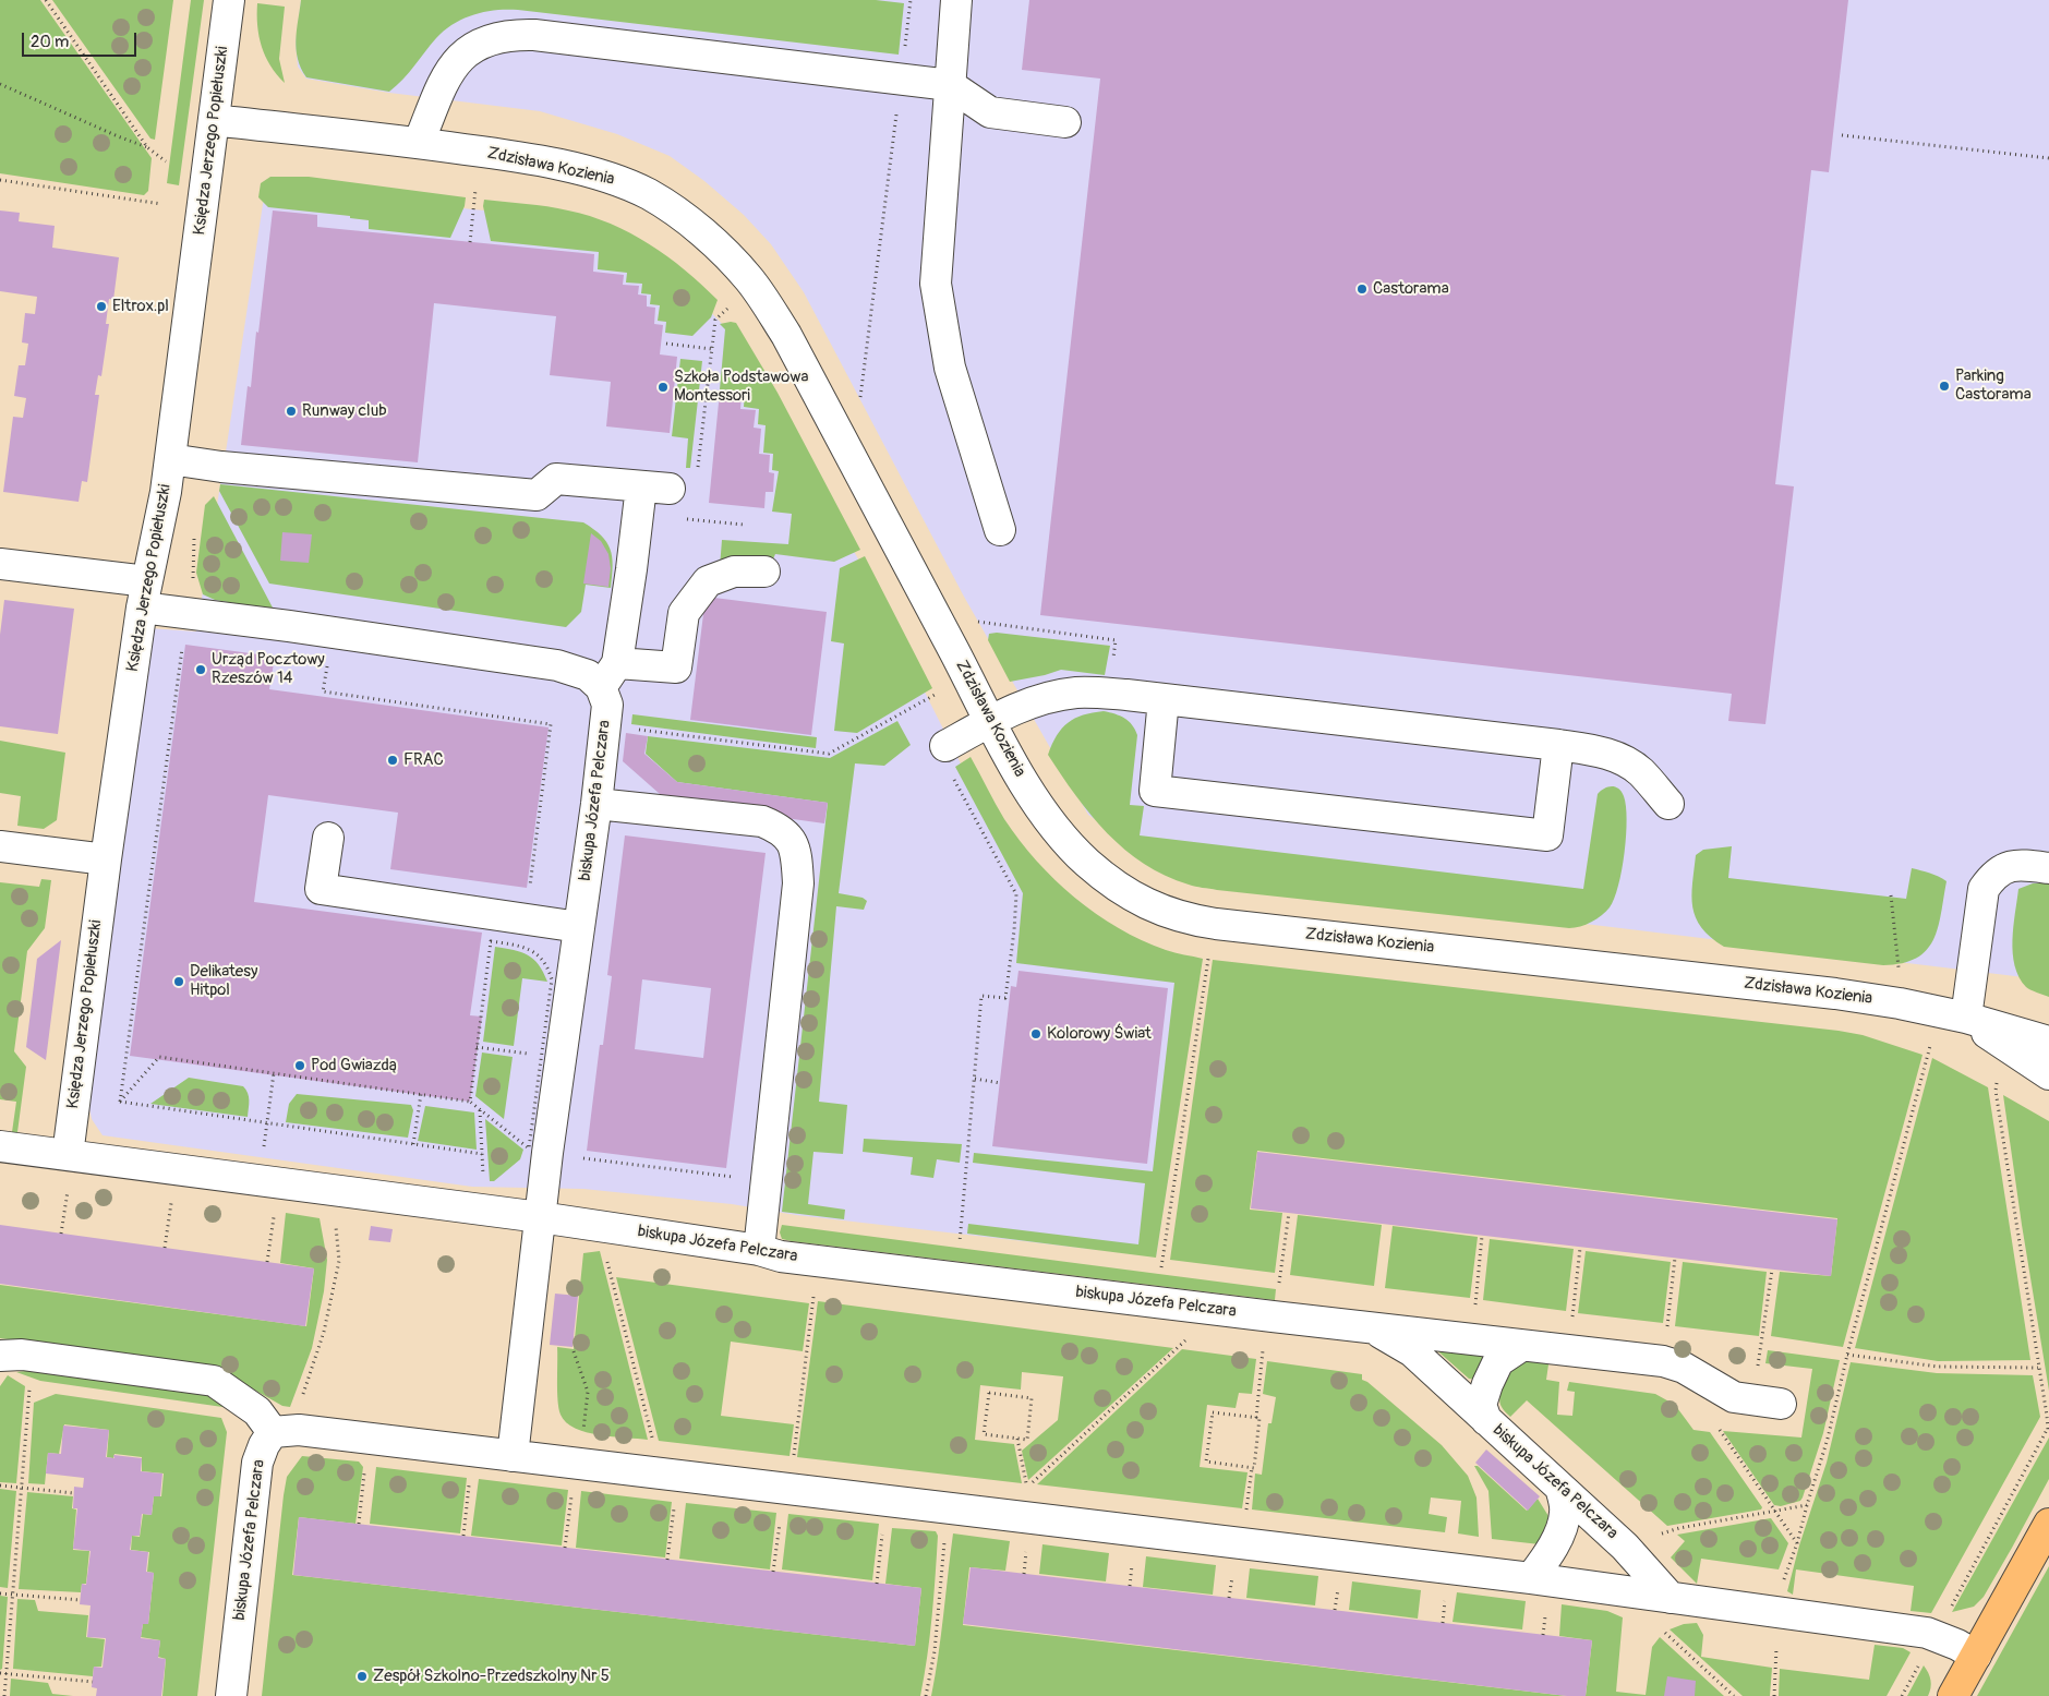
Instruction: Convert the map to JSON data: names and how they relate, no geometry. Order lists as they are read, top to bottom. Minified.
{"streets":{"street":["Księdza Jerzego Popiełuszki","Zdzisława Kozienia","biskupa Józefa Pelczara"]},"crossings":[["Księdza Jerzego Popiełuszki","Zdzisława Kozienia"],["Księdza Jerzego Popiełuszki","biskupa Józefa Pelczara"]],"places":["Castorama","Eltrox.pl","Parking Castorama","Szkoła Podstawowa Montessori","Runway club","Urząd Pocztowy Rzeszów 14","FRAC","Delikatesy Hitpol","Kolorowy Świat","Pod Gwiazdą","Zespół Szkolno-Przedszkolny Nr 5"],"scale_bar":"20 m"}
